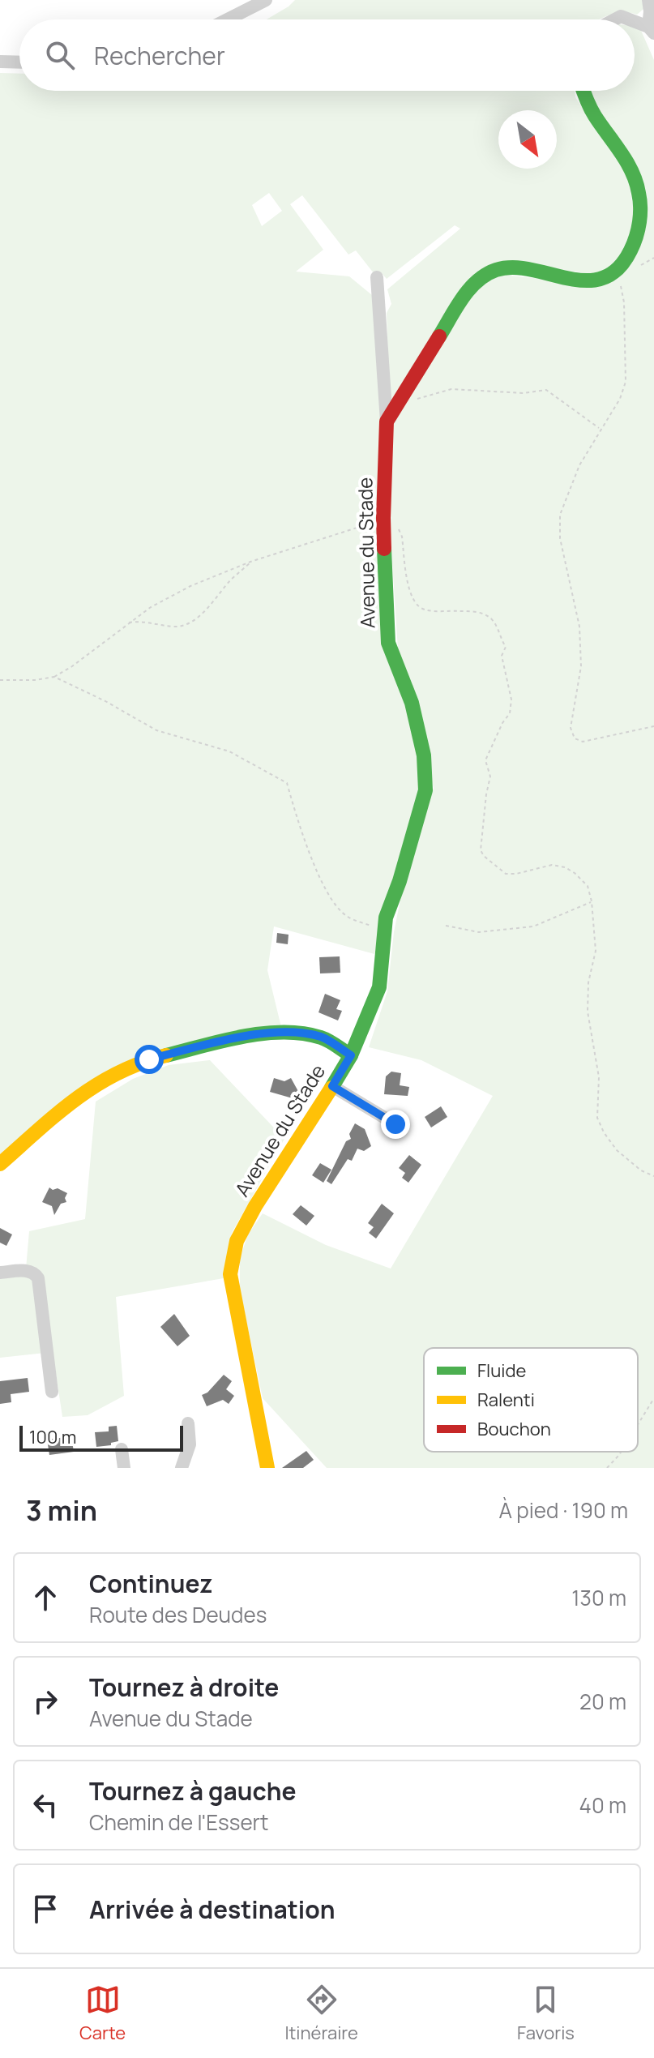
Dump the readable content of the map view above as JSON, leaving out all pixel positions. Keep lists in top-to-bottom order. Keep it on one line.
{"streets":{"street":["Avenue du Stade"]},"legend":["Fluide","Ralenti","Bouchon"],"scale_bar":"100 m","north":"bottom right","page":{"search":"Rechercher","scale":"100 m","heading":["3 min","À pied · 190 m"],"list":[["Continuez","Route des Deudes","130 m"],["Tournez à droite","Avenue du Stade","20 m"],["Tournez à gauche","Chemin de l'Essert","40 m"],"Arrivée à destination"],"nav":["Carte","Itinéraire","Favoris"]}}
